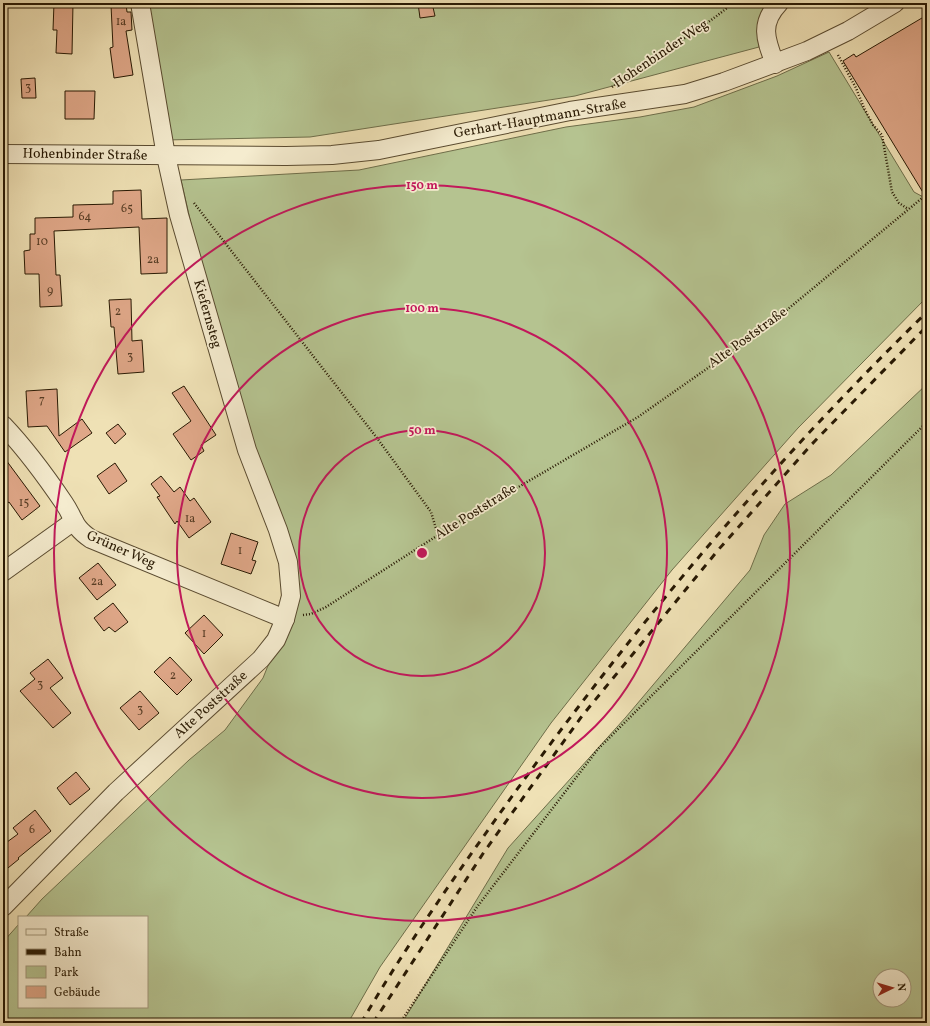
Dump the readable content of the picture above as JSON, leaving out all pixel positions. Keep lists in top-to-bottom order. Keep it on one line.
{"streets":{"street":["Gerhart-Hauptmann-Straße","Hohenbinder Straße","Kiefernsteg","Alte Poststraße","Grüner Weg"],"path":["Hohenbinder Weg"]},"crossings":[["Hohenbinder Weg","Gerhart-Hauptmann-Straße"],["Gerhart-Hauptmann-Straße","Hohenbinder Straße"],["Gerhart-Hauptmann-Straße","Kiefernsteg"],["Hohenbinder Straße","Kiefernsteg"],["Kiefernsteg","Alte Poststraße"],["Kiefernsteg","Grüner Weg"],["Alte Poststraße","Grüner Weg"]],"house_numbers":["1a","3","65","64","10","2a","9","2","3","7","15","1a","1","2a","1","2","3","3","6"],"legend":["Straße","Bahn","Park","Gebäude"],"north":"right","rings":["150 m","100 m","50 m"]}
